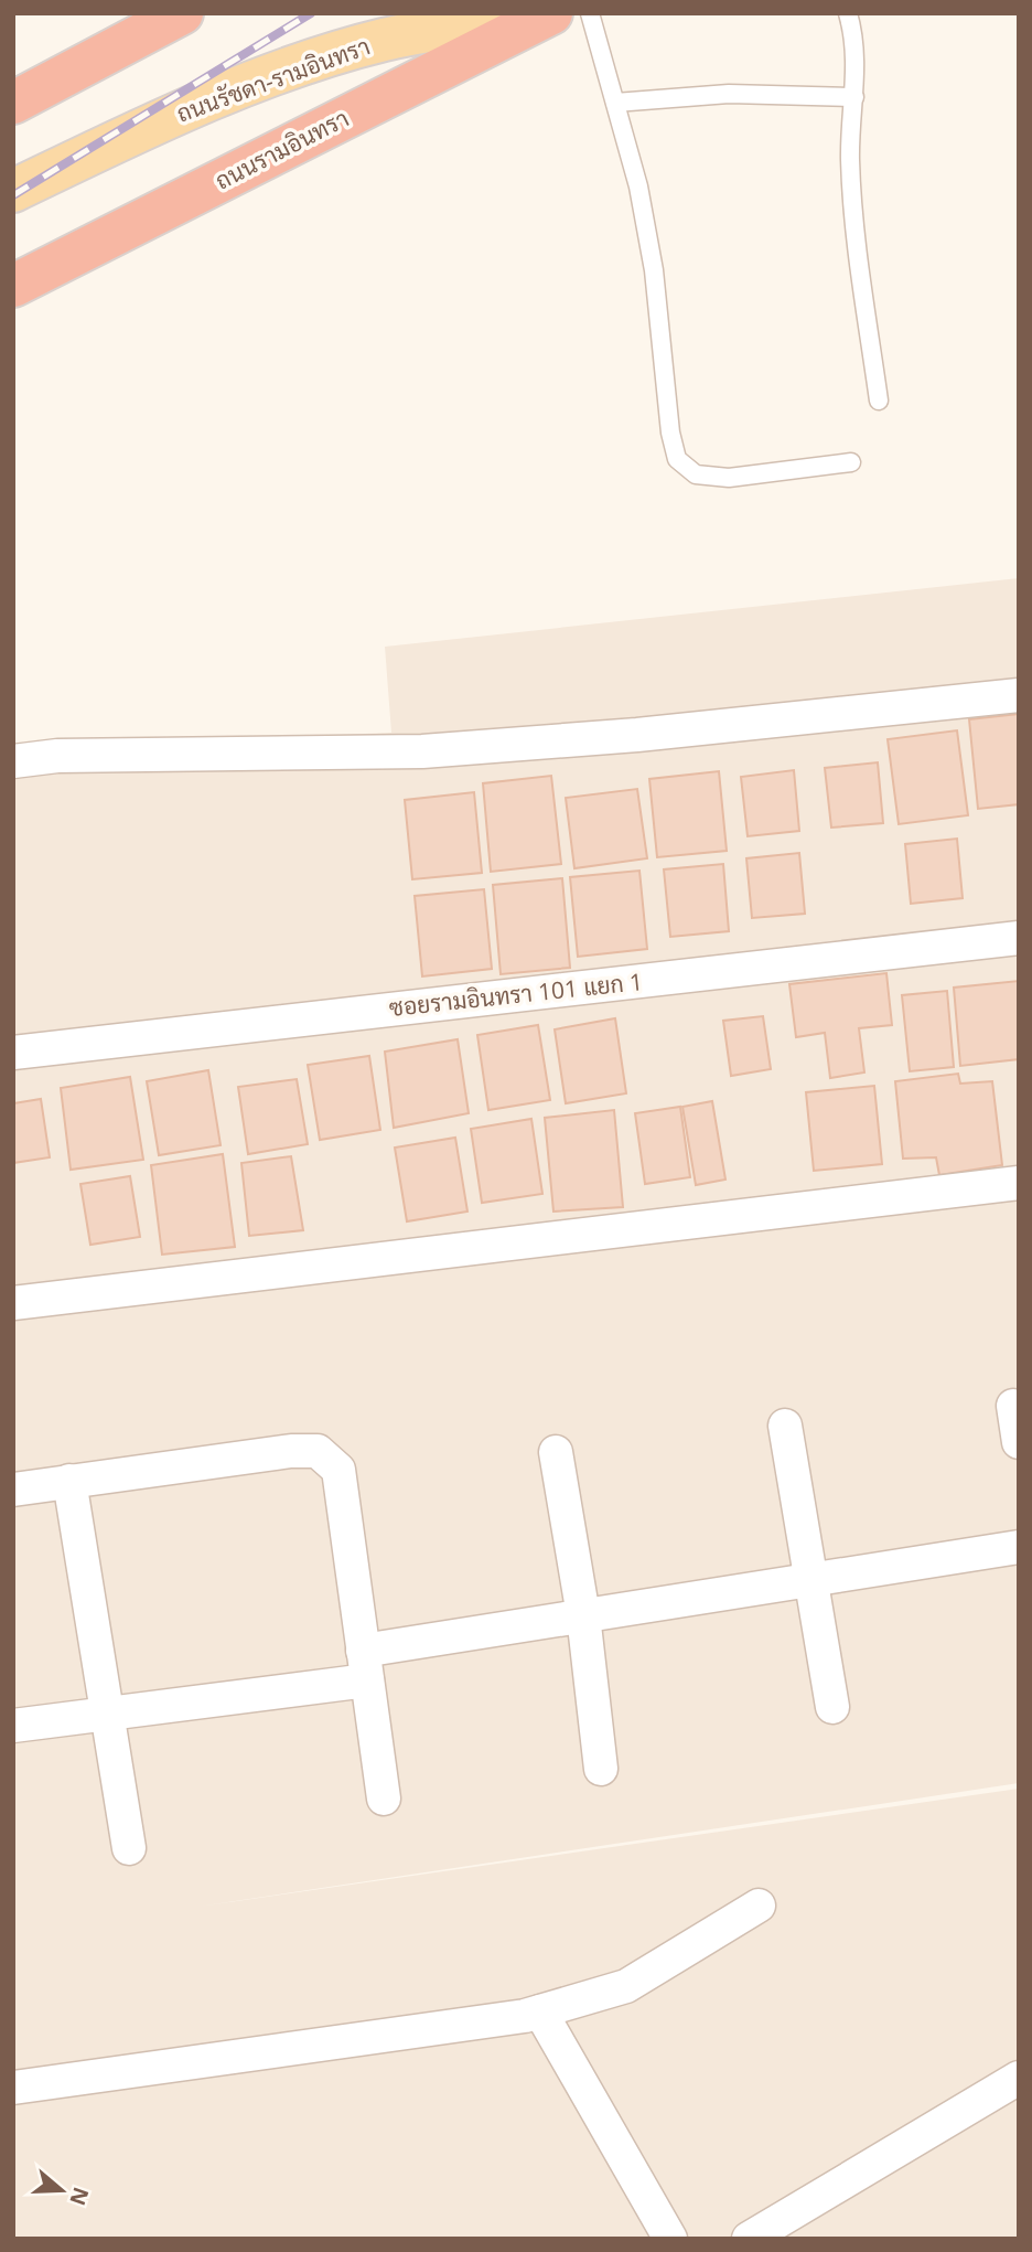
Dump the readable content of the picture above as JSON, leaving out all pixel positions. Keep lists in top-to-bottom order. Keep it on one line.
{"streets":{"highway":["ถนนรามอินทรา"],"main road":["ถนนรัชดา-รามอินทรา"],"street":["ซอยรามอินทรา 101 แยก 1"]},"crossings":[["ถนนรัชดา-รามอินทรา","ถนนรามอินทรา"]],"north":"right"}
